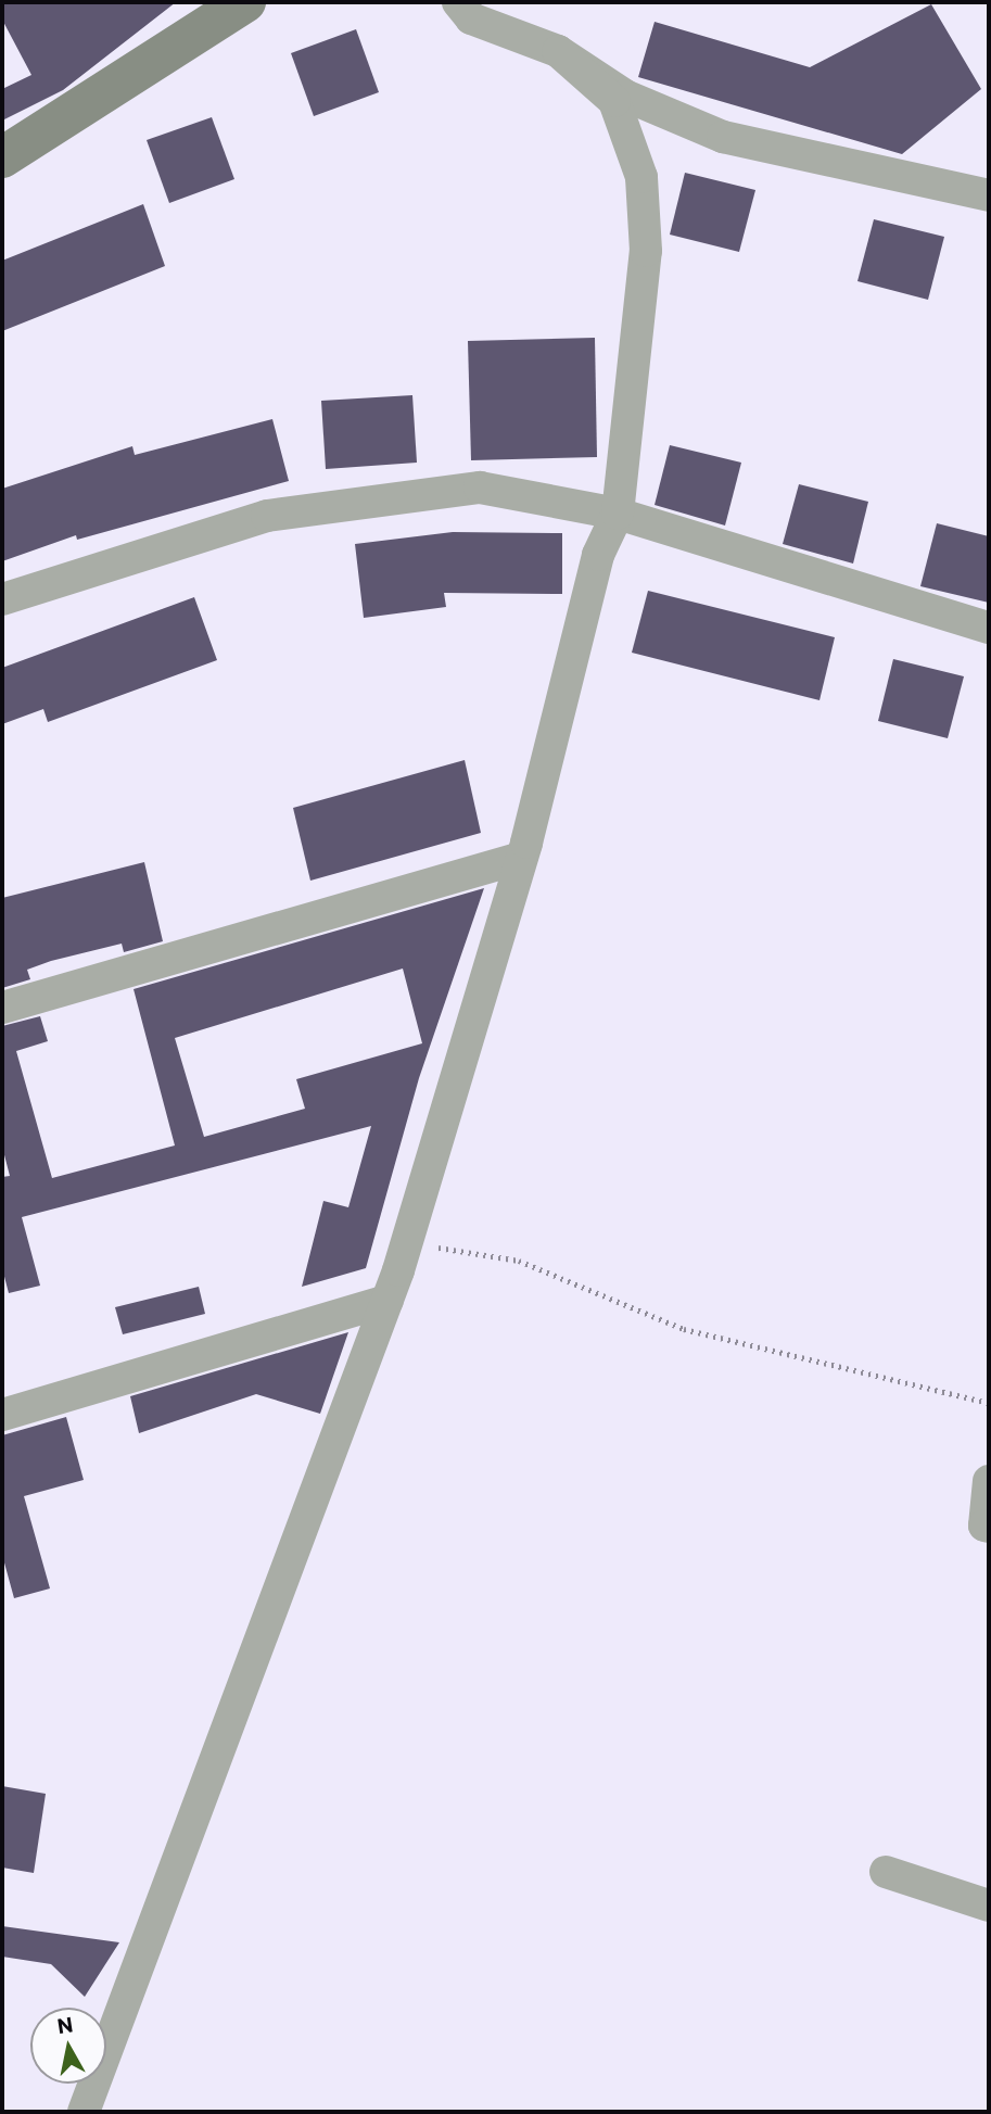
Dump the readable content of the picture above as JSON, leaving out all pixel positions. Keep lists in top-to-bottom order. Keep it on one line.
{"north":"top"}
